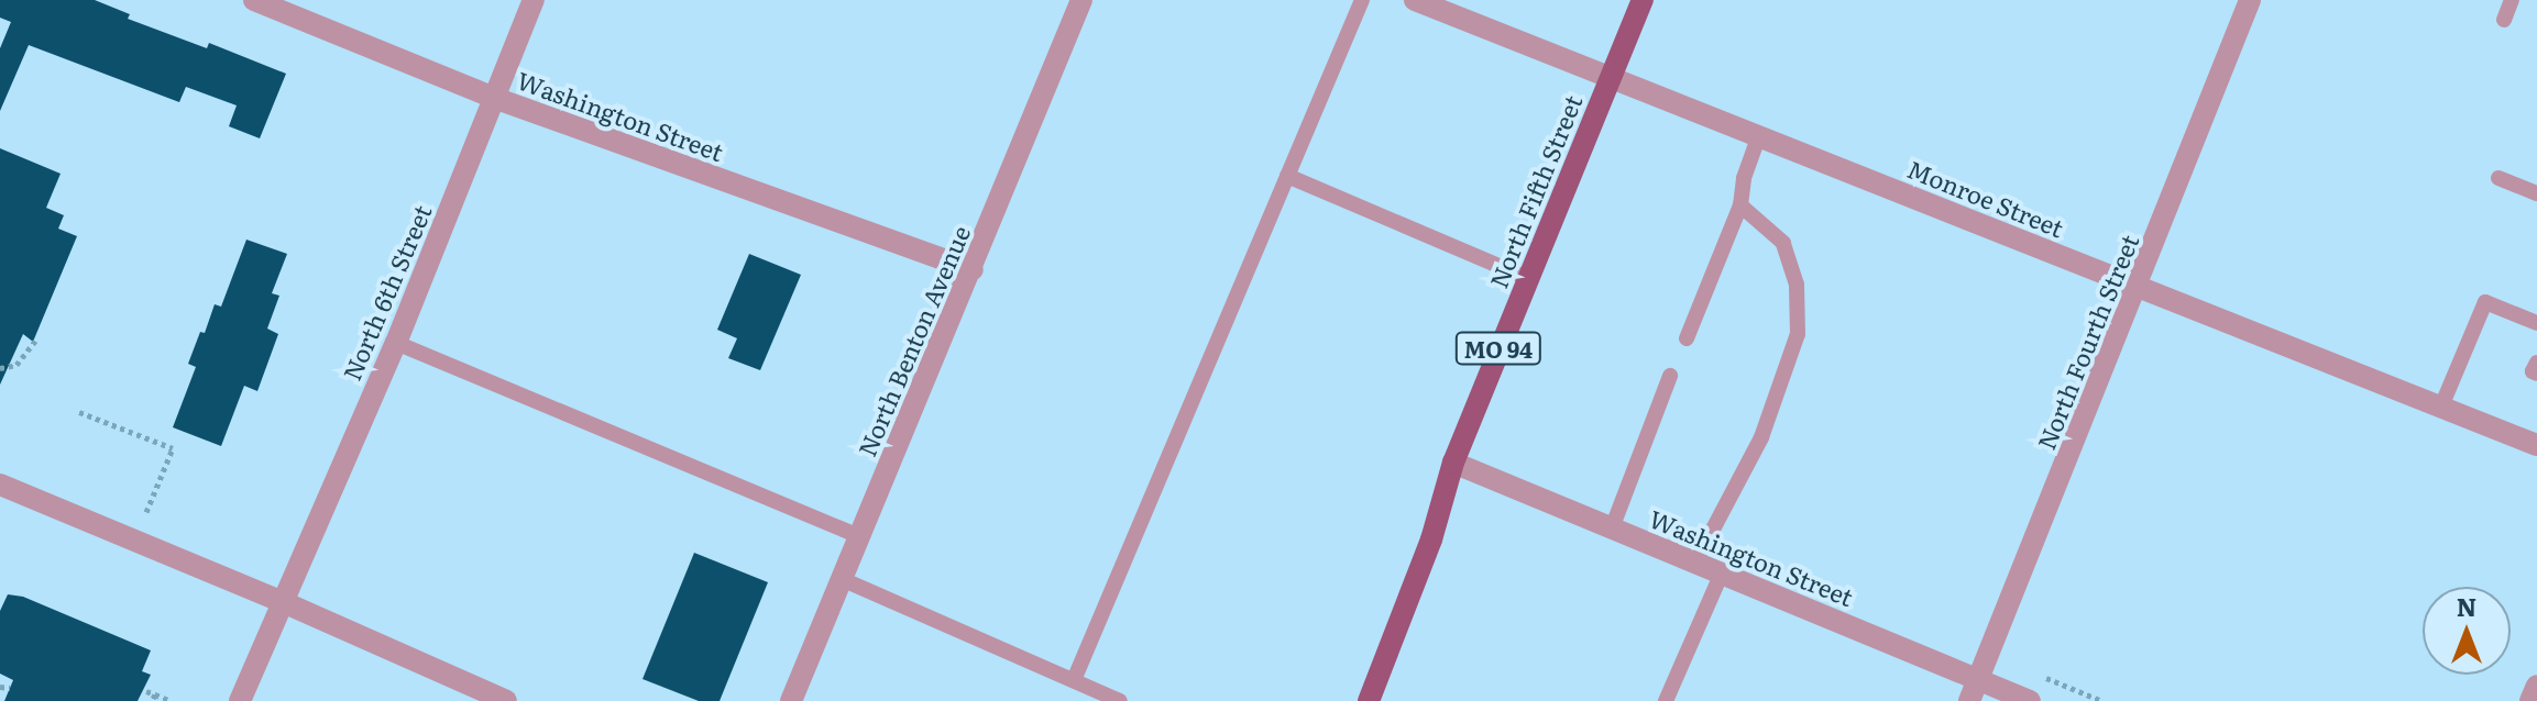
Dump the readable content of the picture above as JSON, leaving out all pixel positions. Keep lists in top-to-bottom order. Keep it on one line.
{"streets":{"main road":["North Fifth Street","MO 94"],"street":["Washington Street","Monroe Street","North 6th Street","North Benton Avenue","North Fourth Street"]},"crossings":[["Washington Street","North Fifth Street"],["Washington Street","North 6th Street"],["Washington Street","North Benton Avenue"],["Washington Street","North Fourth Street"],["North Fifth Street","Monroe Street"],["Monroe Street","North Fourth Street"]],"north":"top"}
